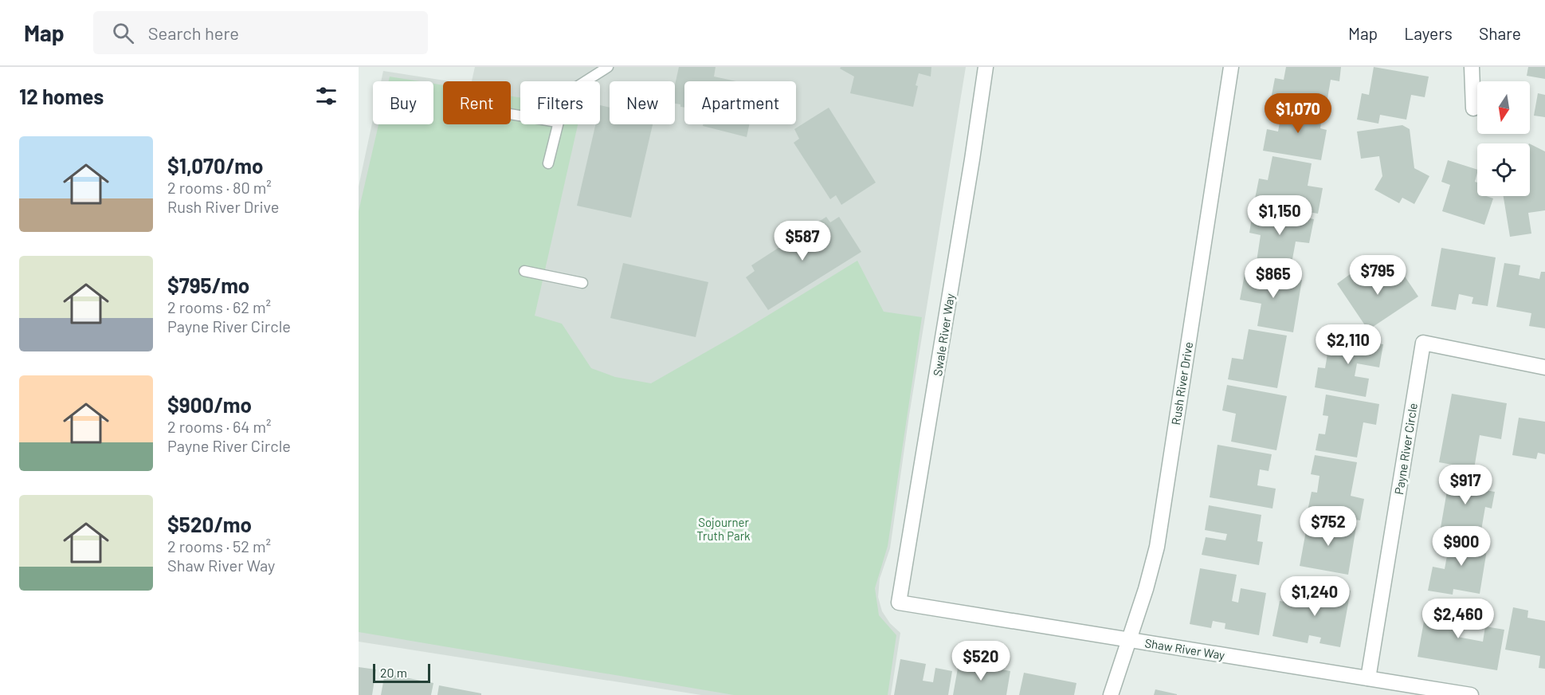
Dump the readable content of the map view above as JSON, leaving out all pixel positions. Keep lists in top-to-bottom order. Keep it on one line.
{"streets":{"street":["Swale River Way","Rush River Drive","Payne River Circle","Shaw River Way"]},"crossings":[["Swale River Way","Shaw River Way"],["Rush River Drive","Shaw River Way"],["Payne River Circle","Shaw River Way"]],"parks":["Sojourner Truth Park"],"scale_bar":"20 m","north":"bottom","page":{"header":"Map","search":"Search here","nav":["Map","Layers","Share"],"heading":"12 homes","chip":["Buy","Rent","Filters","New","Apartment"],"price":["$1,070","$1,150","$587","$795","$865","$2,110","$917","$752","$900","$1,240","$2,460","$520"],"list":[{"name":"$1,070/mo","note":"2 rooms · 80 m² · Rush River Drive"},{"name":"$795/mo","note":"2 rooms · 62 m² · Payne River Circle"},{"name":"$900/mo","note":"2 rooms · 64 m² · Payne River Circle"},{"name":"$520/mo","note":"2 rooms · 52 m² · Shaw River Way"}],"scale":"20 m"}}
